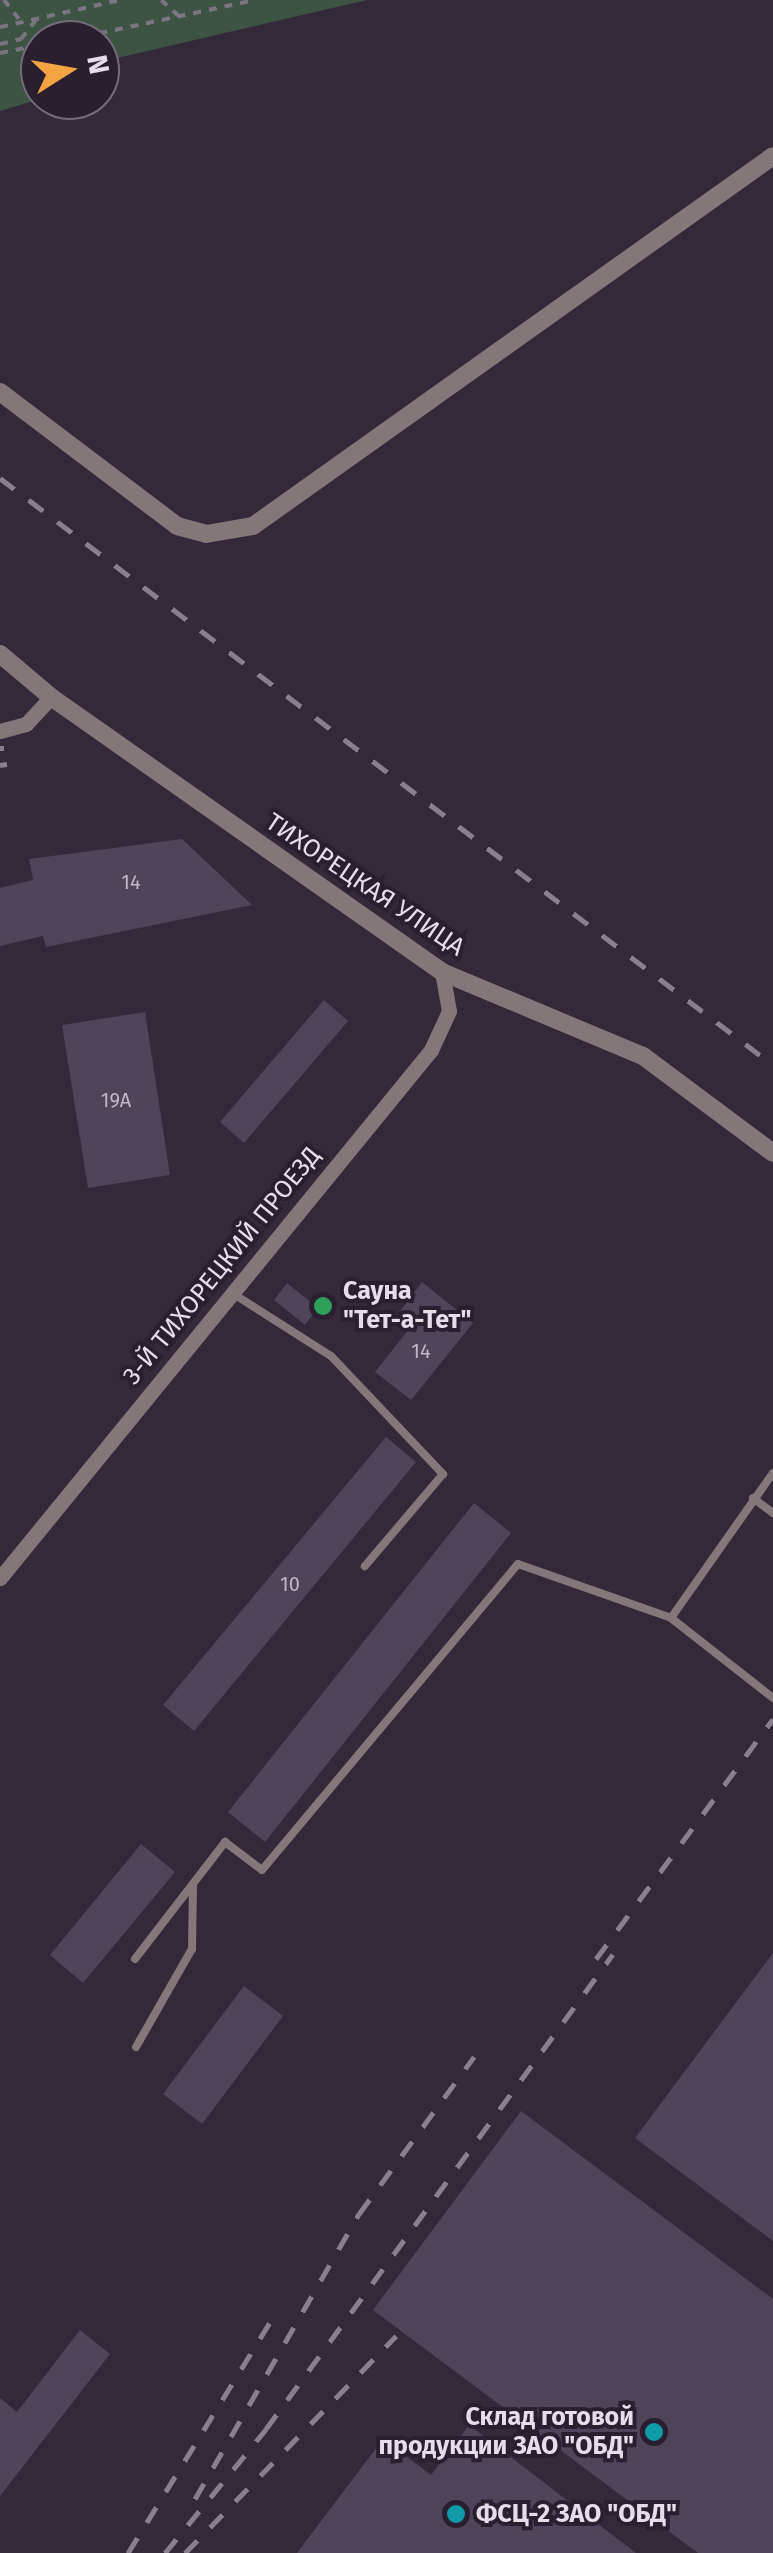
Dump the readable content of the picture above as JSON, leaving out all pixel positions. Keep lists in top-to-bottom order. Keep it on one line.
{"streets":{"street":["ТИХОРЕЦКАЯ УЛИЦА","3-Й ТИХОРЕЦКИЙ ПРОЕЗД"]},"crossings":[["ТИХОРЕЦКАЯ УЛИЦА","3-Й ТИХОРЕЦКИЙ ПРОЕЗД"]],"places":["Сауна \"Тет-а-Тет\"","Склад готовой продукции ЗАО \"ОБД\"","ФСЦ-2 ЗАО \"ОБД\""],"house_numbers":["14","19А","14","10"],"north":"right"}
